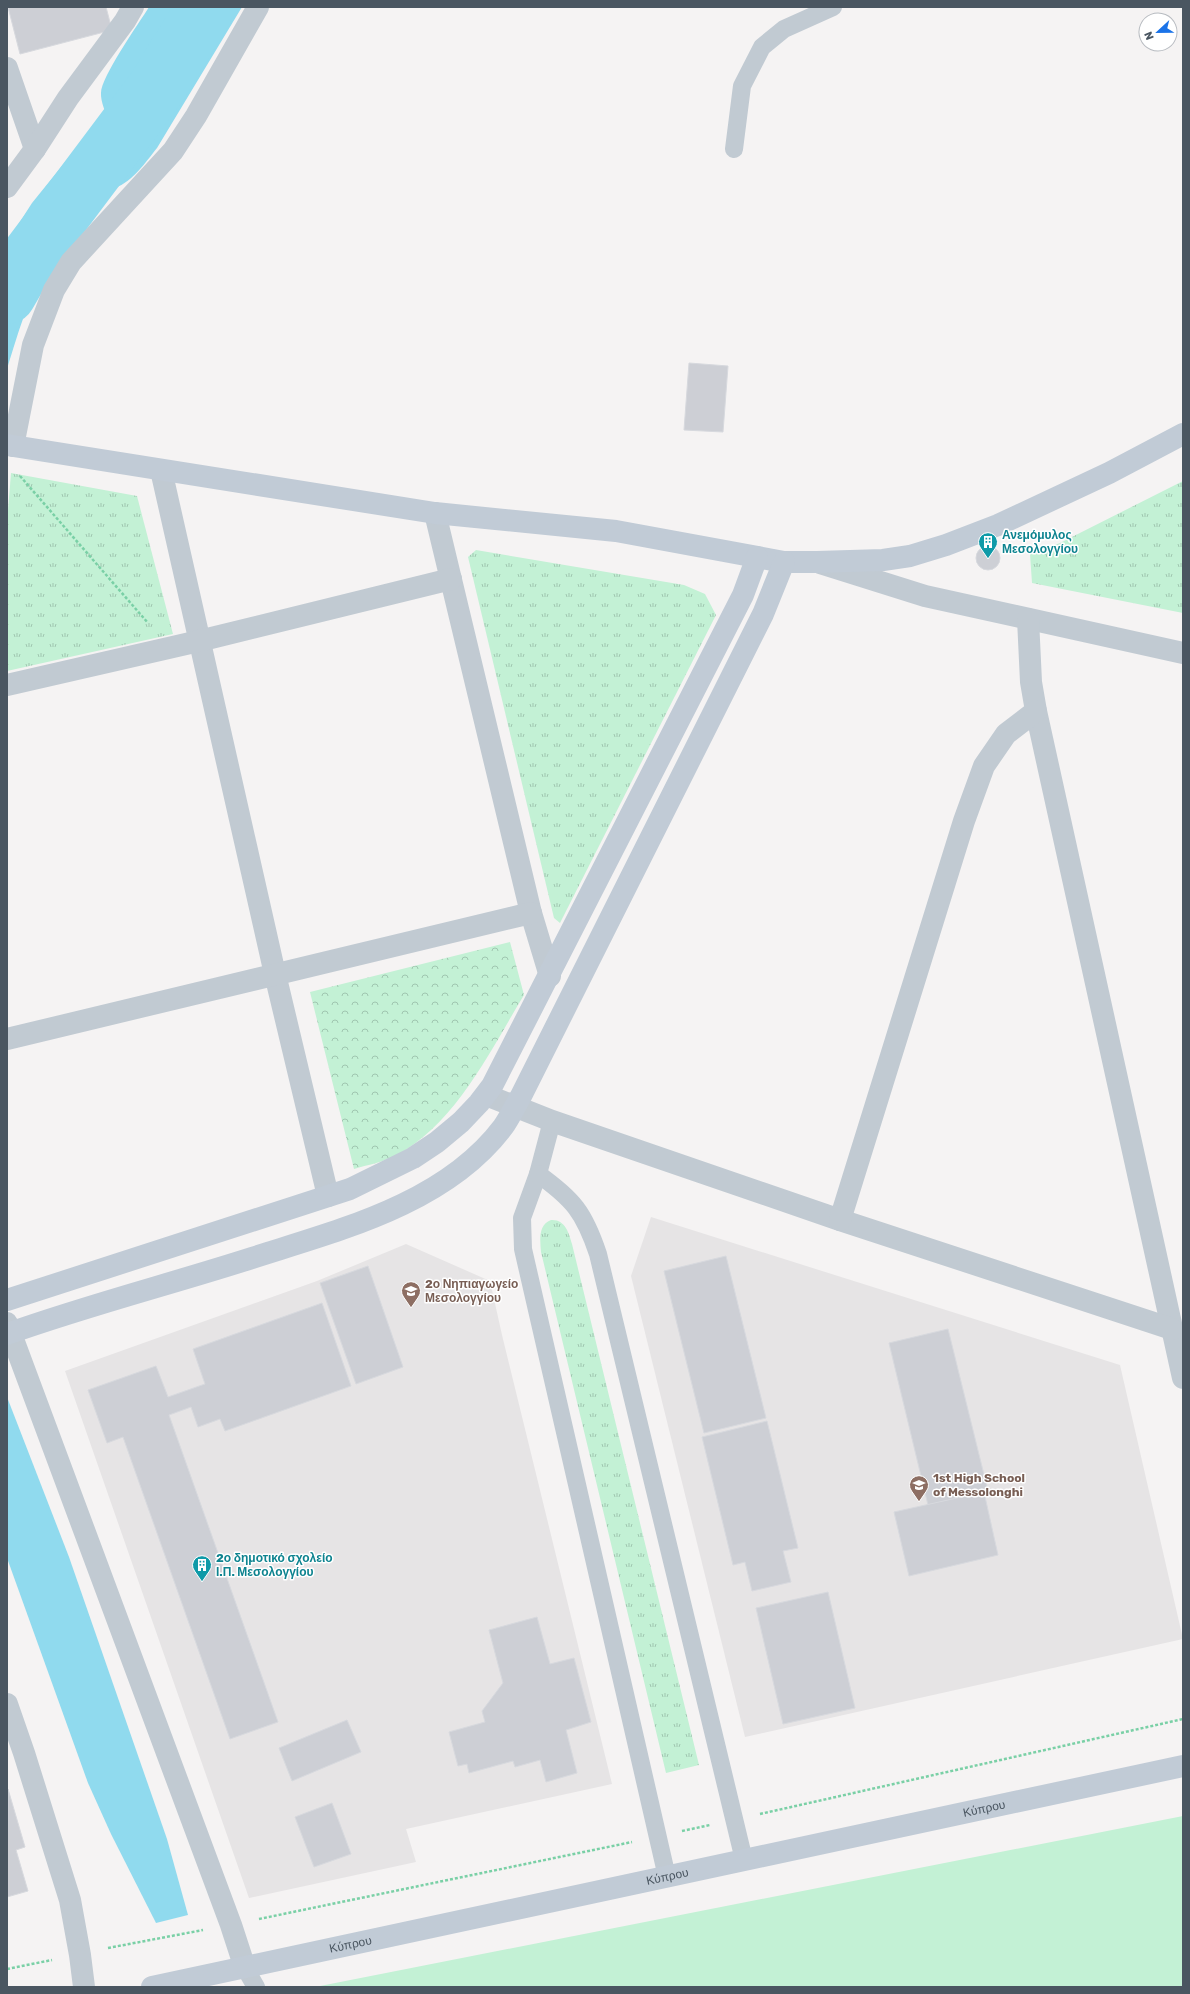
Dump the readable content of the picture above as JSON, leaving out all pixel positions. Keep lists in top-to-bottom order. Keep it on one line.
{"streets":{"street":["Κύπρου"]},"places":{"building":["Ανεμόμυλος Μεσολογγίου","2ο δημοτικό σχολείο Ι.Π. Μεσολογγίου"],"school or university":["2ο Νηπιαγωγείο Μεσολογγίου","1st High School of Messolonghi"]},"north":"left"}
